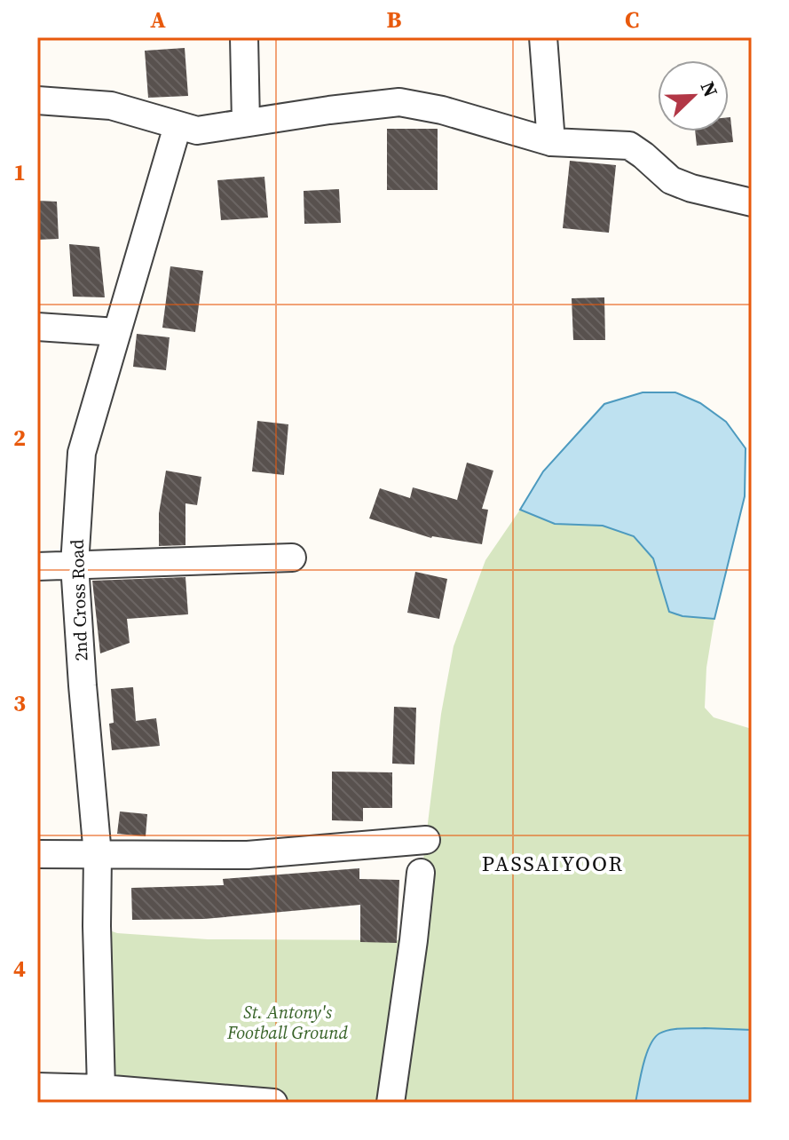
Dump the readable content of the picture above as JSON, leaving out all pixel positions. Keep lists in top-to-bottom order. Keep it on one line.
{"streets":{"street":["2nd Cross Road"]},"districts":["PASSAIYOOR"],"parks":["St. Antony's Football Ground"],"north":"top right","grid":{"columns":["A","B","C"],"rows":["1","2","3","4"]}}
